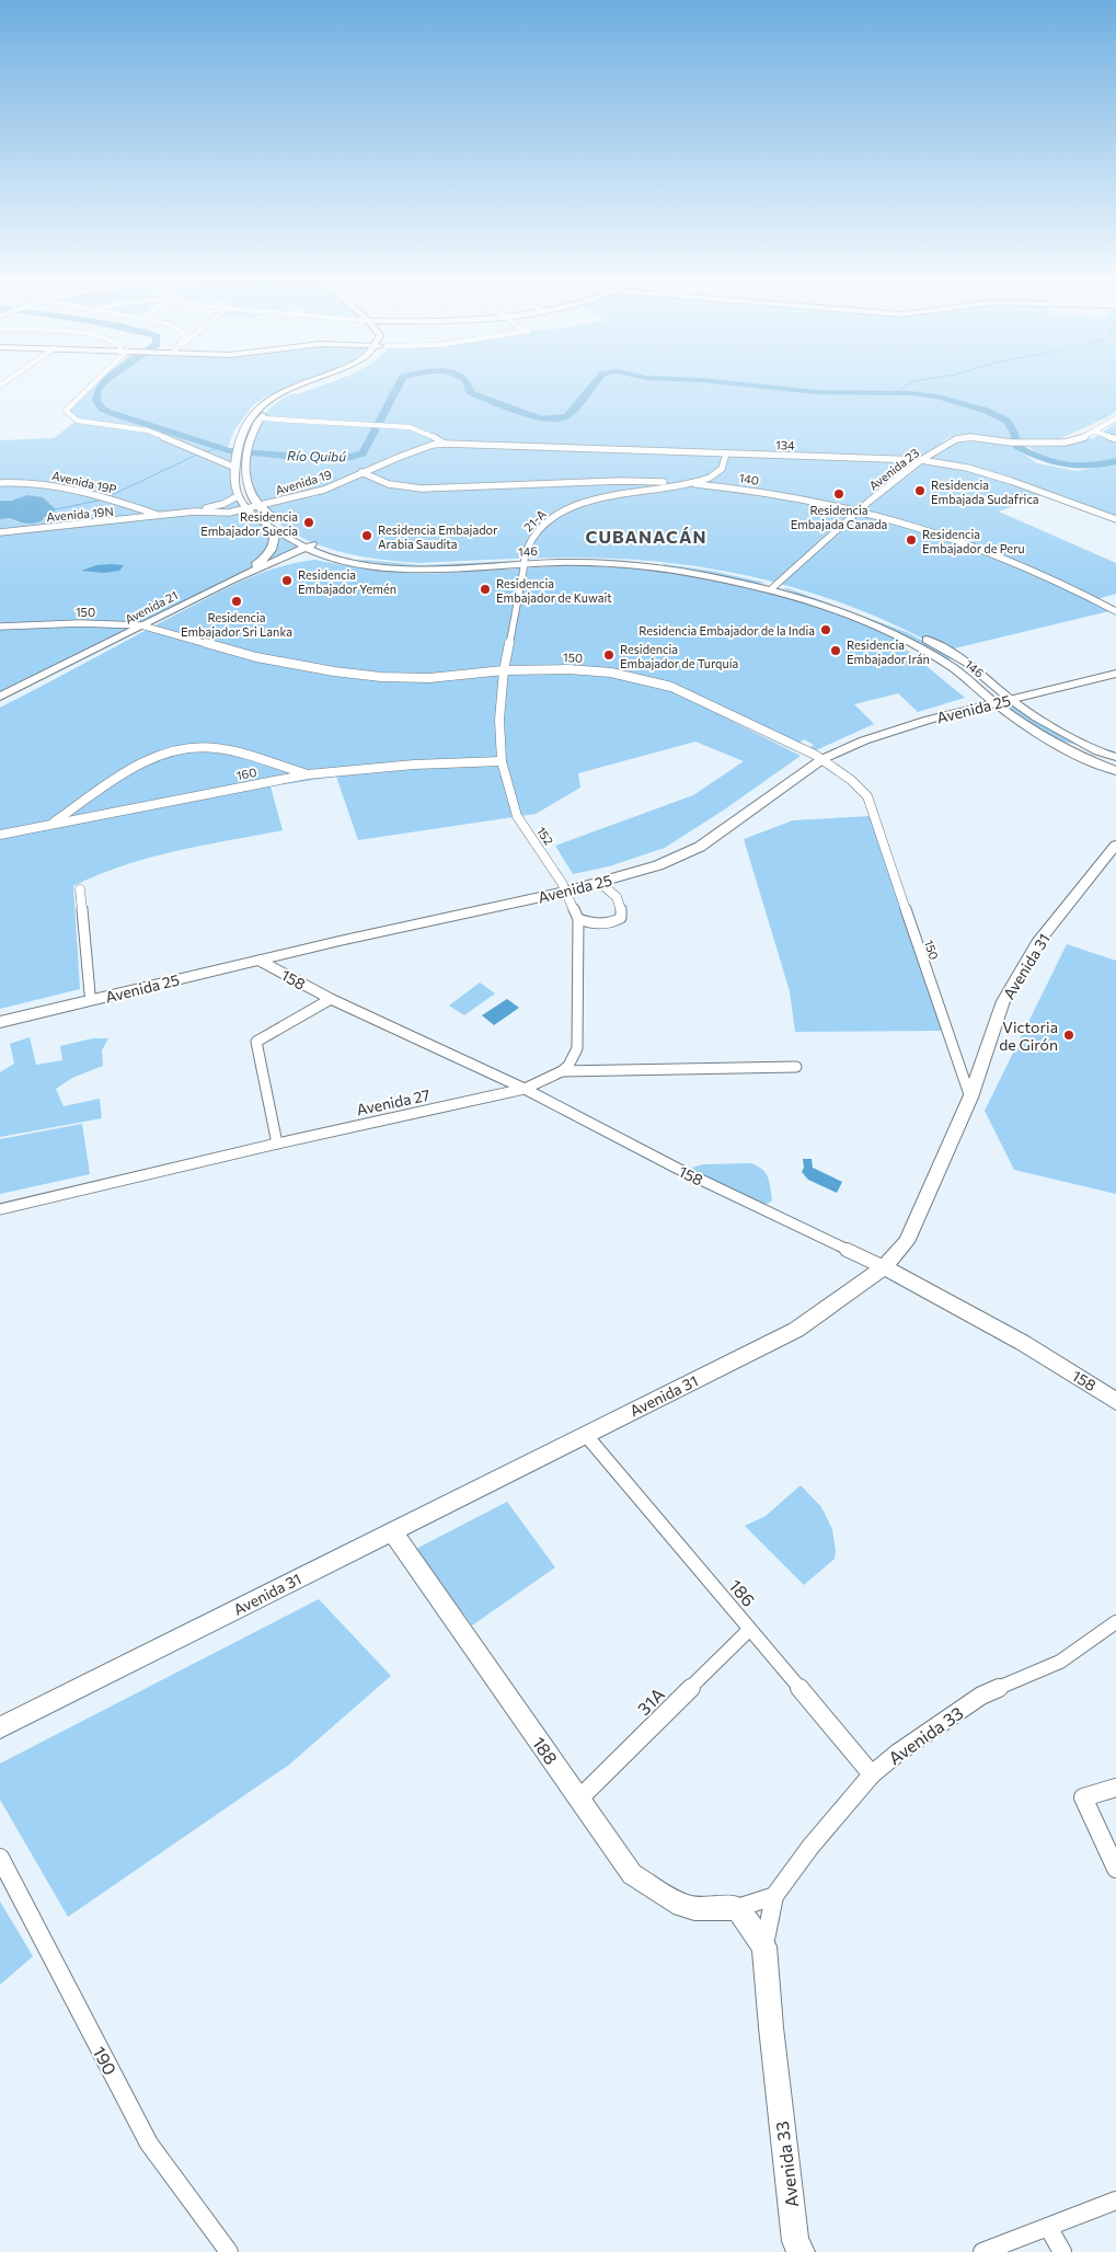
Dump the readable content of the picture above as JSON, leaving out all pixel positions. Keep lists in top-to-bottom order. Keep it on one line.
{"streets":{"main road":["146","Avenida 21","Avenida 25","Avenida 31","158","Avenida 33","188"],"street":["134","Avenida 23","140","Avenida 19P","Avenida 19","Avenida 19N","21-A","150","160","152","Avenida 27","186","31A","190"]},"crossings":[["134","Avenida 23"],["134","Avenida 19"],["134","21-A"],["Avenida 23","140"],["Avenida 23","146"],["140","Avenida 19"],["140","21-A"],["Avenida 19P","Avenida 19N"],["Avenida 19","146"],["21-A","146"],["21-A","150"],["21-A","160"],["21-A","152"],["146","Avenida 21"],["146","Avenida 25"],["Avenida 21","150"],["150","Avenida 25"],["150","Avenida 31"],["Avenida 25","152"],["Avenida 25","158"],["160","152"],["152","Avenida 27"],["Avenida 31","158"],["Avenida 31","186"],["Avenida 31","188"],["158","Avenida 27"],["186","31A"],["186","Avenida 33"],["31A","188"]],"districts":["CUBANACÁN"],"water":["Río Quibú"],"places":["Residencia Embajada Sudafrica","Residencia Embajada Canada","Residencia Embajador Suecia","Residencia Embajador Arabia Saudita","Residencia Embajador de Peru","Residencia Embajador Yemén","Residencia Embajador de Kuwait","Residencia Embajador Sri Lanka","Residencia Embajador de la India","Residencia Embajador Irán","Residencia Embajador de Turquía","Victoria de Girón"]}
